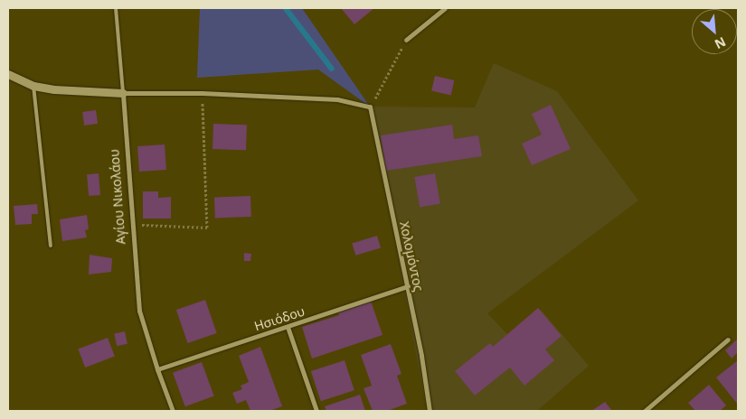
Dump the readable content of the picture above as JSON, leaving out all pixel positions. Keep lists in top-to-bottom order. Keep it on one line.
{"streets":{"street":["Αγίου Νικολάου","Χολομόντος","Ησιόδου"]},"crossings":[["Αγίου Νικολάου","Ησιόδου"],["Χολομόντος","Ησιόδου"]],"north":"bottom right"}
